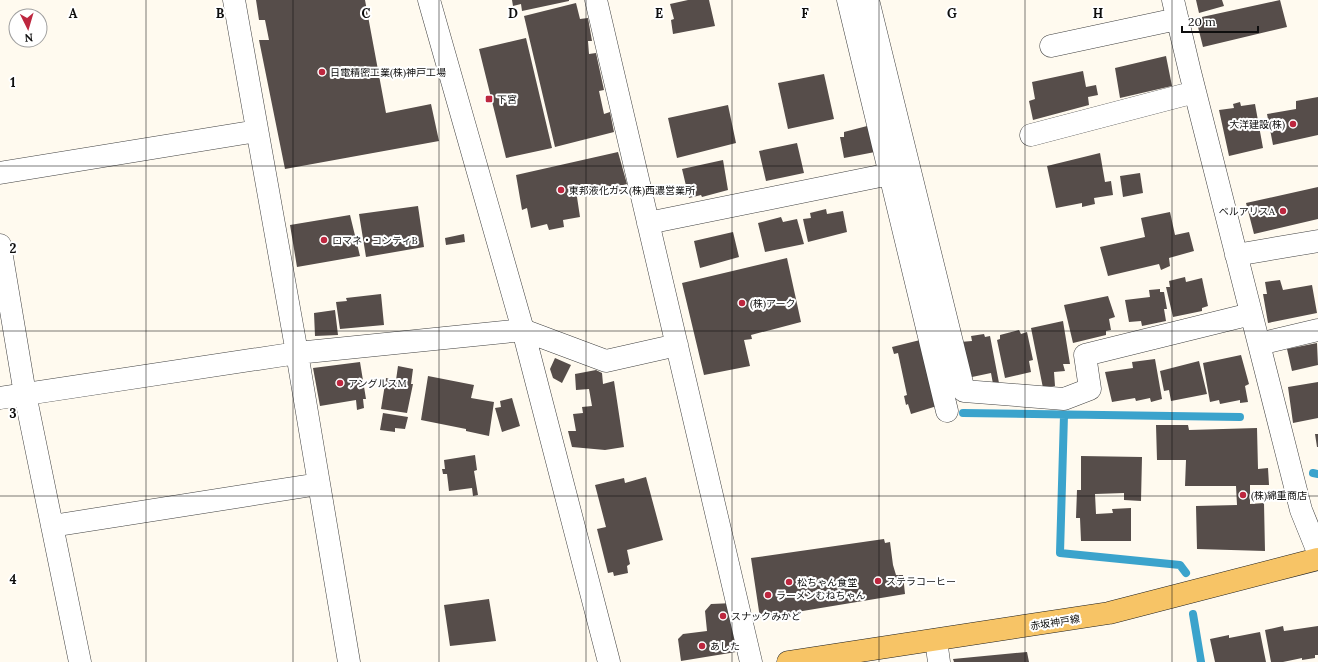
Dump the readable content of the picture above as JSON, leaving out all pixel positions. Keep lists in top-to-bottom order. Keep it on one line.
{"streets":{"main road":["赤坂神戸線"]},"places":{"other":["日電精密工業(株)神戸工場","大洋建設(株)","東邦液化ガス(株)西濃営業所","ベルアリスA","ロマネ・コンティB","(株)アーク","アングルスM","(株)綿重商店","ステラコーヒー","松ちゃん食堂","ラーメンむねちゃん","スナックみかど","あした"],"transit":["下宮"]},"scale_bar":"20 m","north":"bottom","grid":{"columns":["A","B","C","D","E","F","G","H"],"rows":["1","2","3","4"]}}
